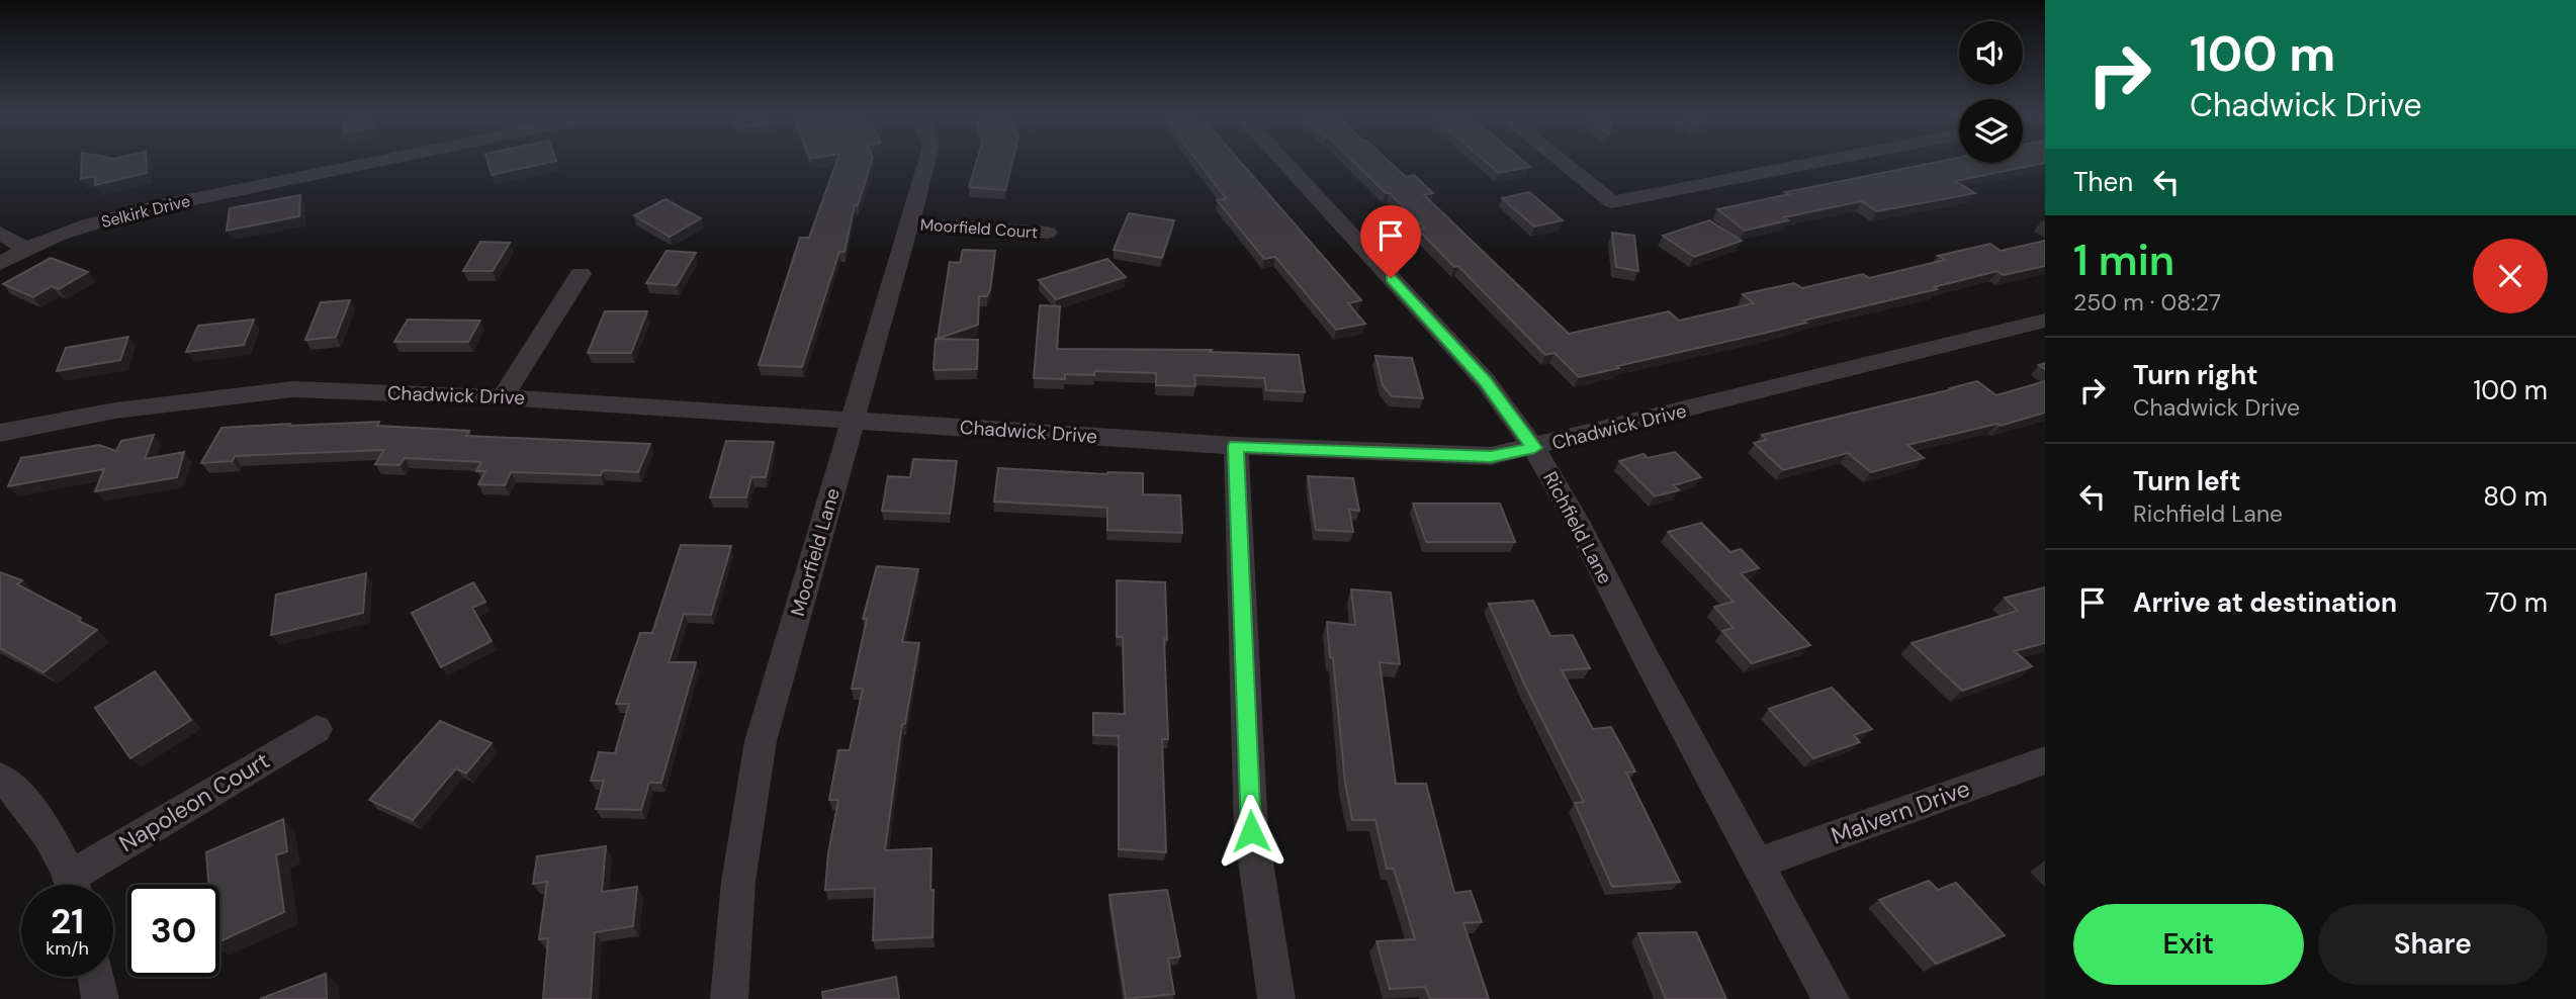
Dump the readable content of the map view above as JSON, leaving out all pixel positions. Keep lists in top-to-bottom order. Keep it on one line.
{"streets":{"street":["Selkirk Drive","Moorfield Court","Chadwick Drive","Richfield Lane","Moorfield Lane","Napoleon Court","Malvern Drive"]},"crossings":[["Moorfield Court","Moorfield Lane"],["Chadwick Drive","Richfield Lane"],["Chadwick Drive","Moorfield Lane"],["Richfield Lane","Malvern Drive"]],"page":{"turn":["100 m","Chadwick Drive"],"then":"Then","heading":["1 min","250 m · 08:27"],"list":[{"name":"Turn right","note":"Chadwick Drive","value":"100 m"},{"name":"Turn left","note":"Richfield Lane","value":"80 m"},{"name":"Arrive at destination","value":"70 m"}],"speed":"21 km/h","limit":"30","buttons":["Exit","Share"]}}
